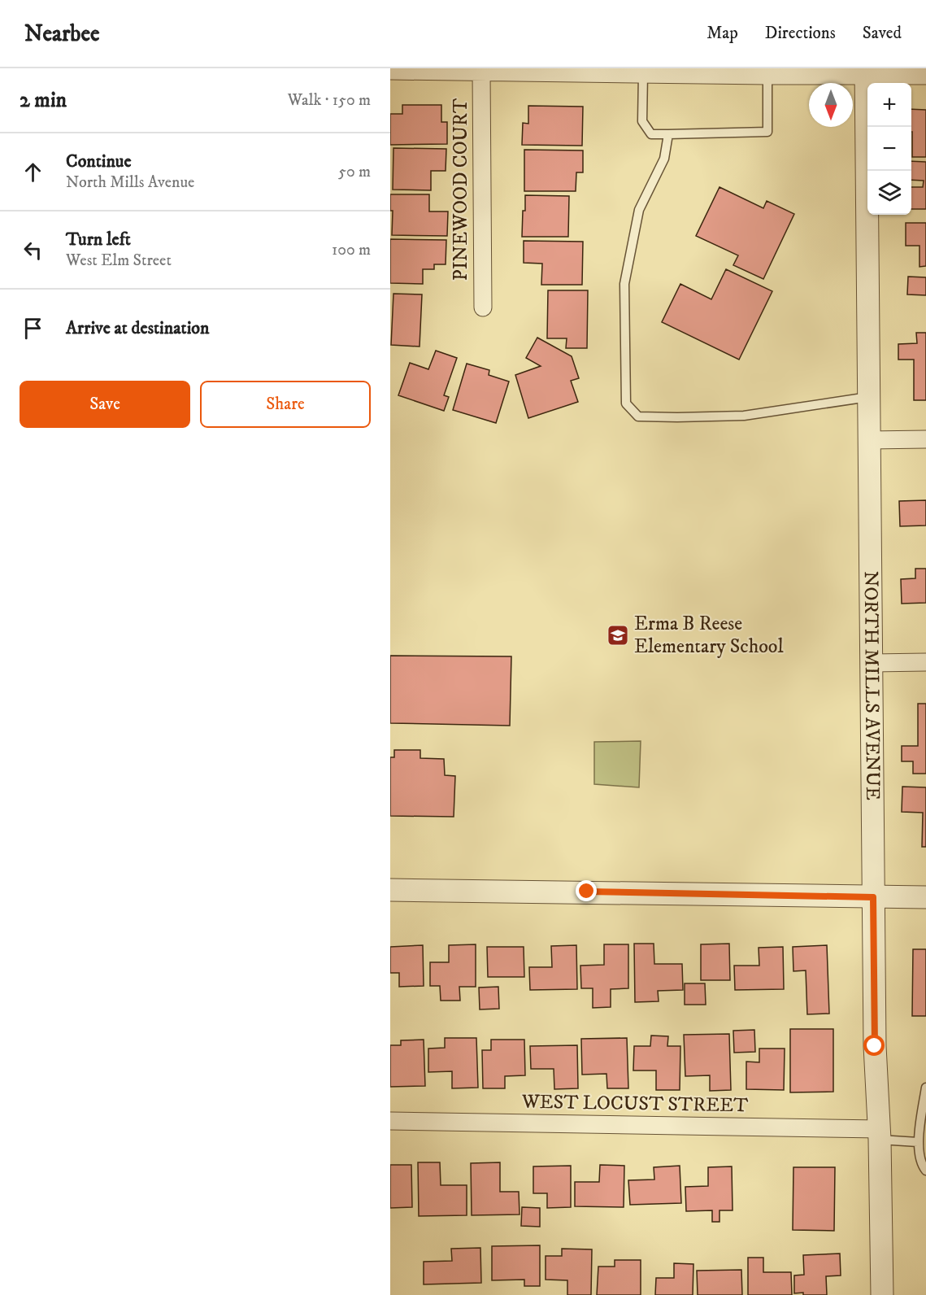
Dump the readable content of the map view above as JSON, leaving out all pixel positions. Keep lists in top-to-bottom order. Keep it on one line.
{"streets":{"street":["PINEWOOD COURT","NORTH MILLS AVENUE","WEST LOCUST STREET"]},"crossings":[["NORTH MILLS AVENUE","WEST LOCUST STREET"]],"places":{"school or university":["Erma B Reese Elementary School"]},"north":"bottom","page":{"header":"Nearbee","nav":["Map","Directions","Saved"],"heading":["2 min","Walk · 150 m"],"map_buttons":["+","−"],"list":[["Continue","North Mills Avenue","50 m"],["Turn left","West Elm Street","100 m"],"Arrive at destination"],"buttons":["Save","Share"]}}
